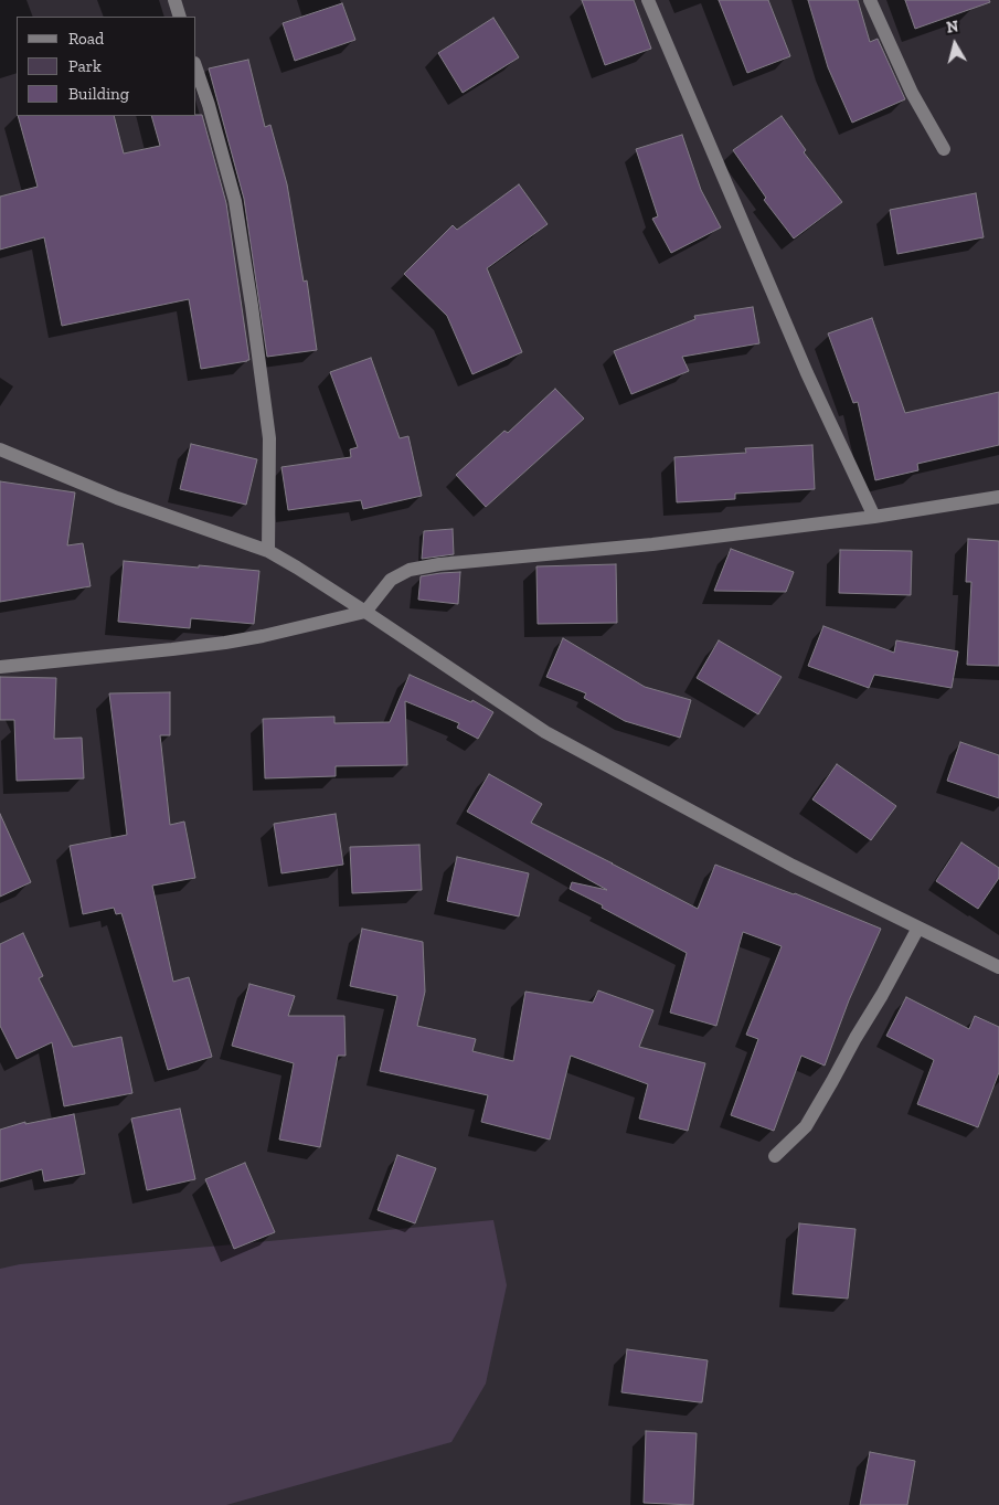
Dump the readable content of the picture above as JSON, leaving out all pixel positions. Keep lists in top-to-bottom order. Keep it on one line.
{"legend":["Road","Park","Building"],"north":"top"}
